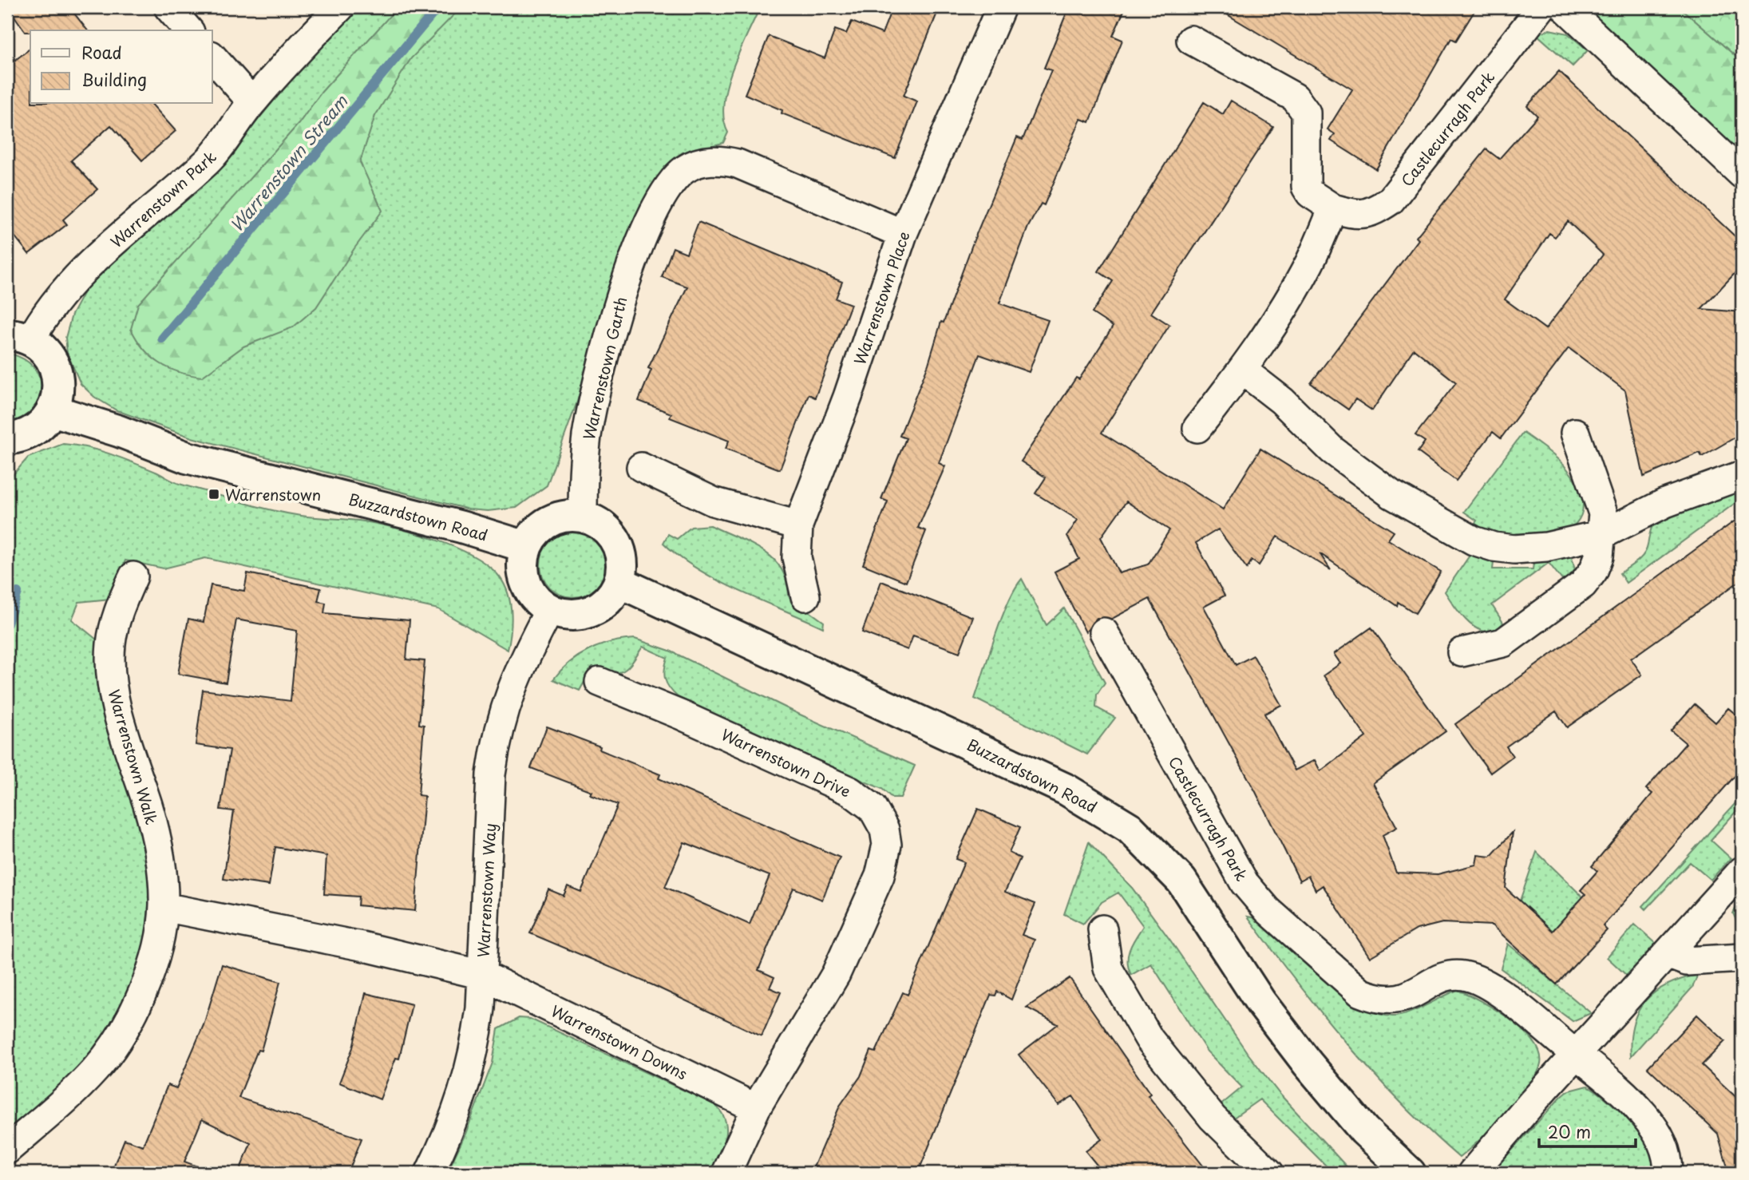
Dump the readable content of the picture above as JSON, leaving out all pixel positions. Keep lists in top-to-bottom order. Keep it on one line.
{"streets":{"street":["Castlecurragh Park","Warrenstown Park","Warrenstown Place","Warrenstown Garth","Buzzardstown Road","Warrenstown Walk","Warrenstown Drive","Warrenstown Way","Warrenstown Downs"]},"crossings":[["Warrenstown Place","Warrenstown Garth"],["Warrenstown Garth","Buzzardstown Road"],["Warrenstown Garth","Warrenstown Way"],["Buzzardstown Road","Warrenstown Way"],["Warrenstown Drive","Warrenstown Downs"],["Warrenstown Way","Warrenstown Downs"]],"water":["Warrenstown Stream"],"places":{"transit":["Warrenstown"]},"legend":["Road","Building"],"scale_bar":"20 m"}
